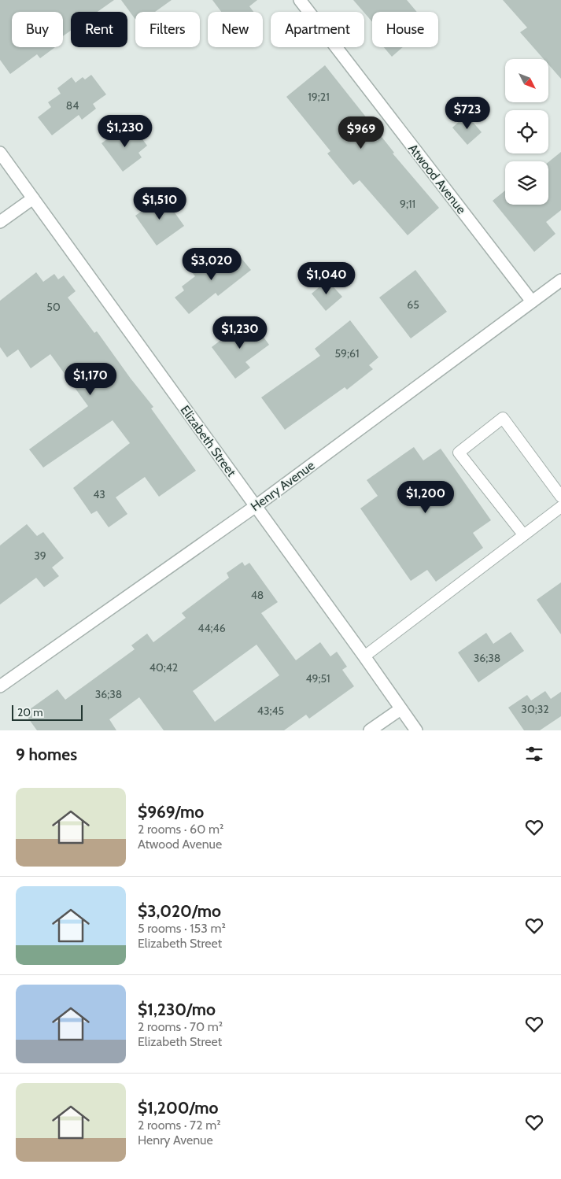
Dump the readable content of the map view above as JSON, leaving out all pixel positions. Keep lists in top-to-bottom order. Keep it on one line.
{"streets":{"street":["Atwood Avenue","Elizabeth Street","Henry Avenue"]},"crossings":[["Atwood Avenue","Henry Avenue"],["Elizabeth Street","Henry Avenue"]],"house_numbers":["19;21","84","9;11","65","50","59;61","43","39","48","44;46","36;38","40;42","49;51","36;38","30;32","43;45"],"scale_bar":"20 m","north":"bottom right","page":{"chip":["Buy","Rent","Filters","New","Apartment","House"],"price":["$723","$1,230","$969","$1,510","$3,020","$1,040","$1,230","$1,170","$1,200"],"scale":"20 m","heading":"9 homes","list":[{"name":"$969/mo","note":"2 rooms · 60 m² · Atwood Avenue"},{"name":"$3,020/mo","note":"5 rooms · 153 m² · Elizabeth Street"},{"name":"$1,230/mo","note":"2 rooms · 70 m² · Elizabeth Street"},{"name":"$1,200/mo","note":"2 rooms · 72 m² · Henry Avenue"}]}}
